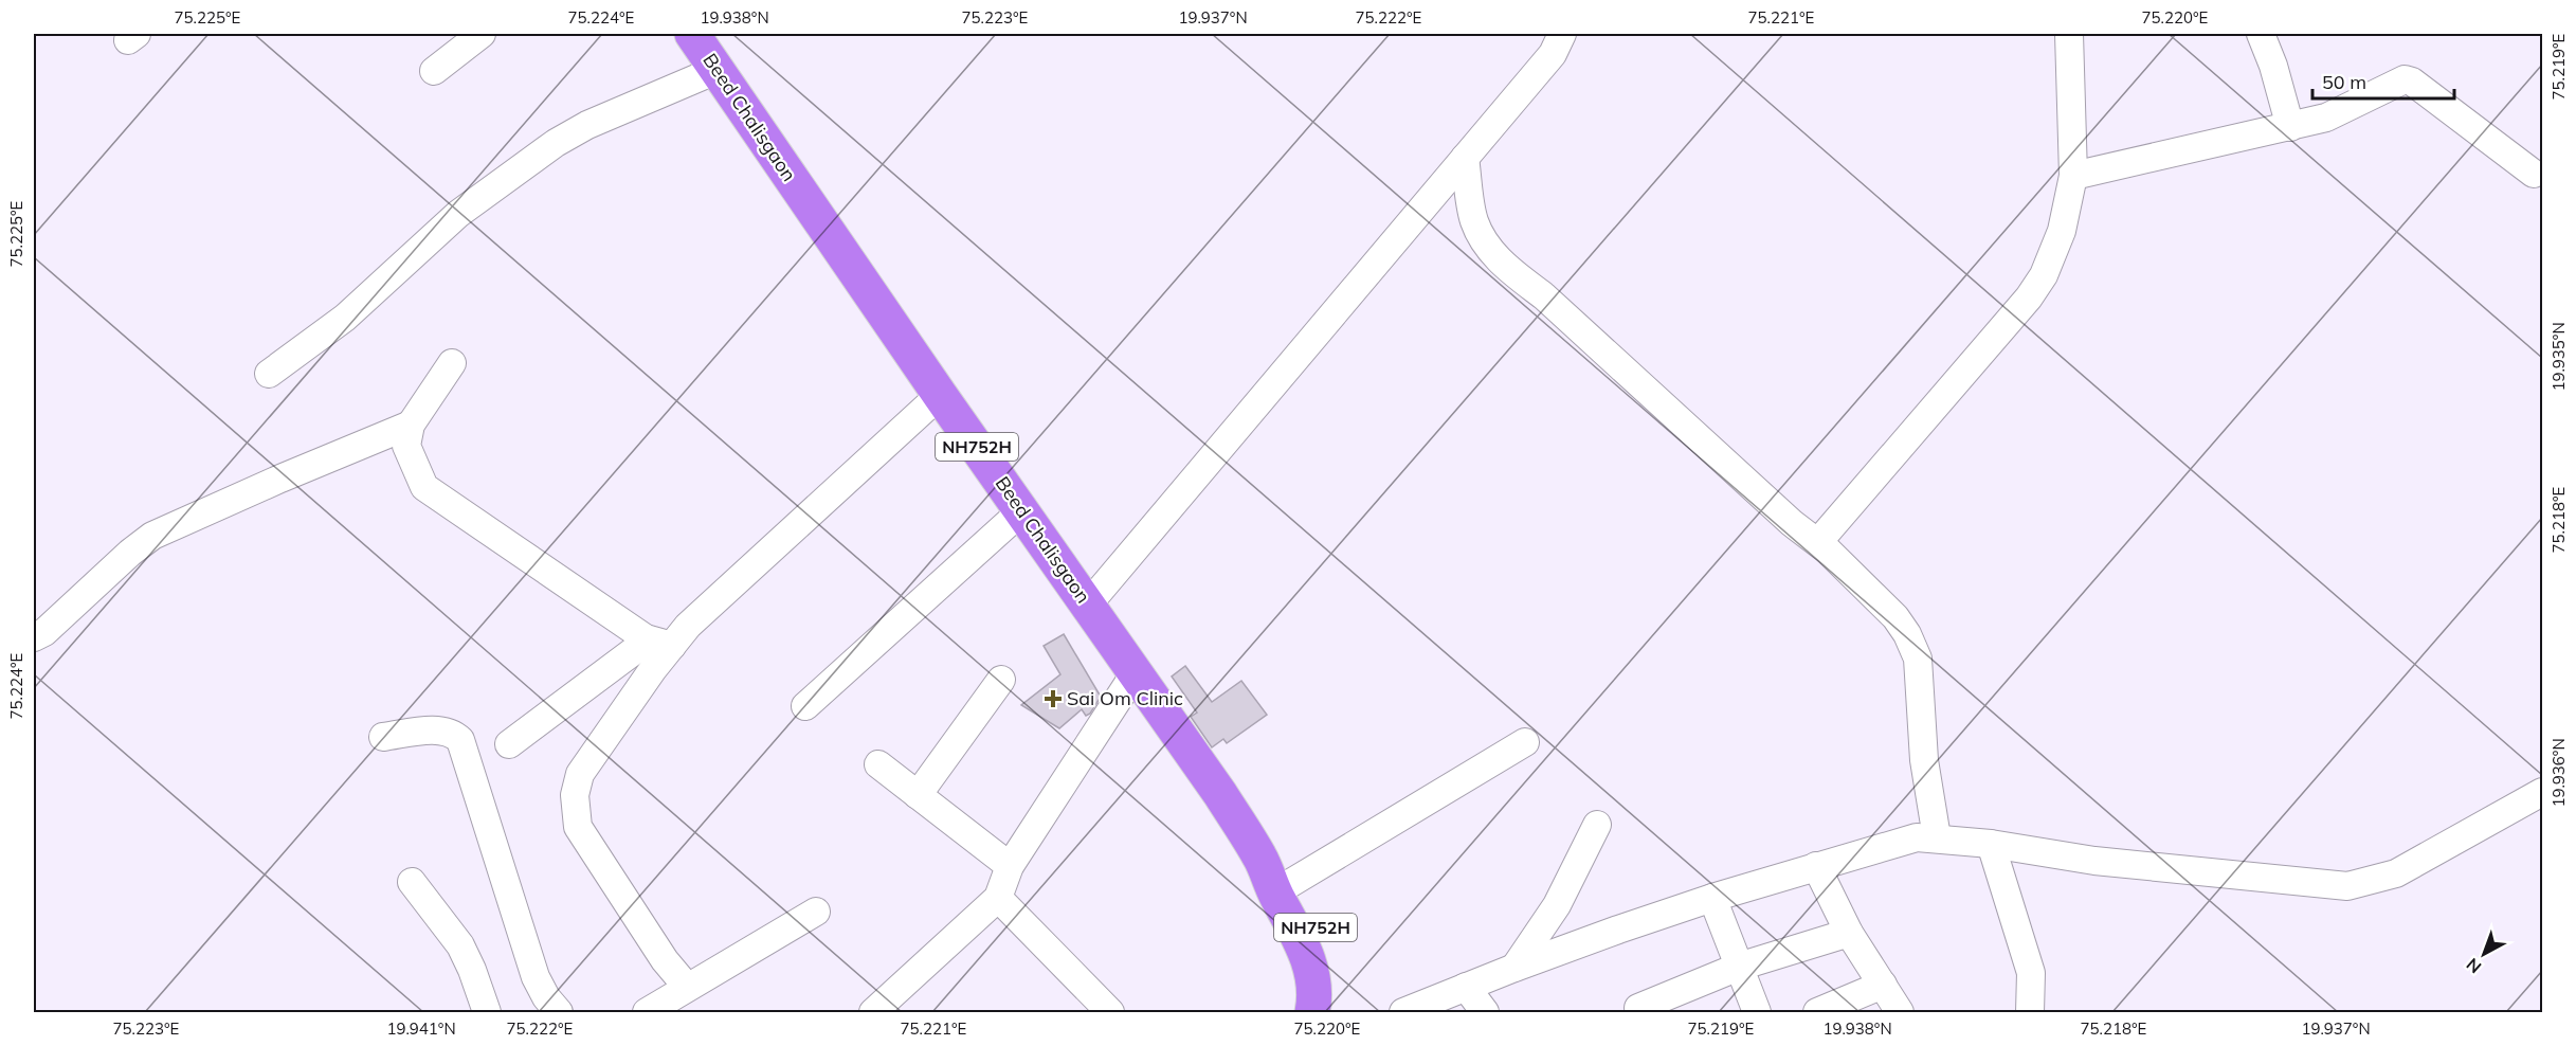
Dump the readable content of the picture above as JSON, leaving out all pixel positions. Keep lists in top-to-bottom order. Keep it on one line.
{"streets":{"highway":["Beed Chalisgaon","NH752H"]},"places":{"health":["Sai Om Clinic"]},"scale_bar":"50 m","north":"bottom left","coordinates":["75.225°E","75.224°E","19.938°N","75.223°E","19.937°N","75.222°E","75.221°E","75.220°E","75.219°E","19.935°N","75.218°E","19.936°N","19.941°N"]}
